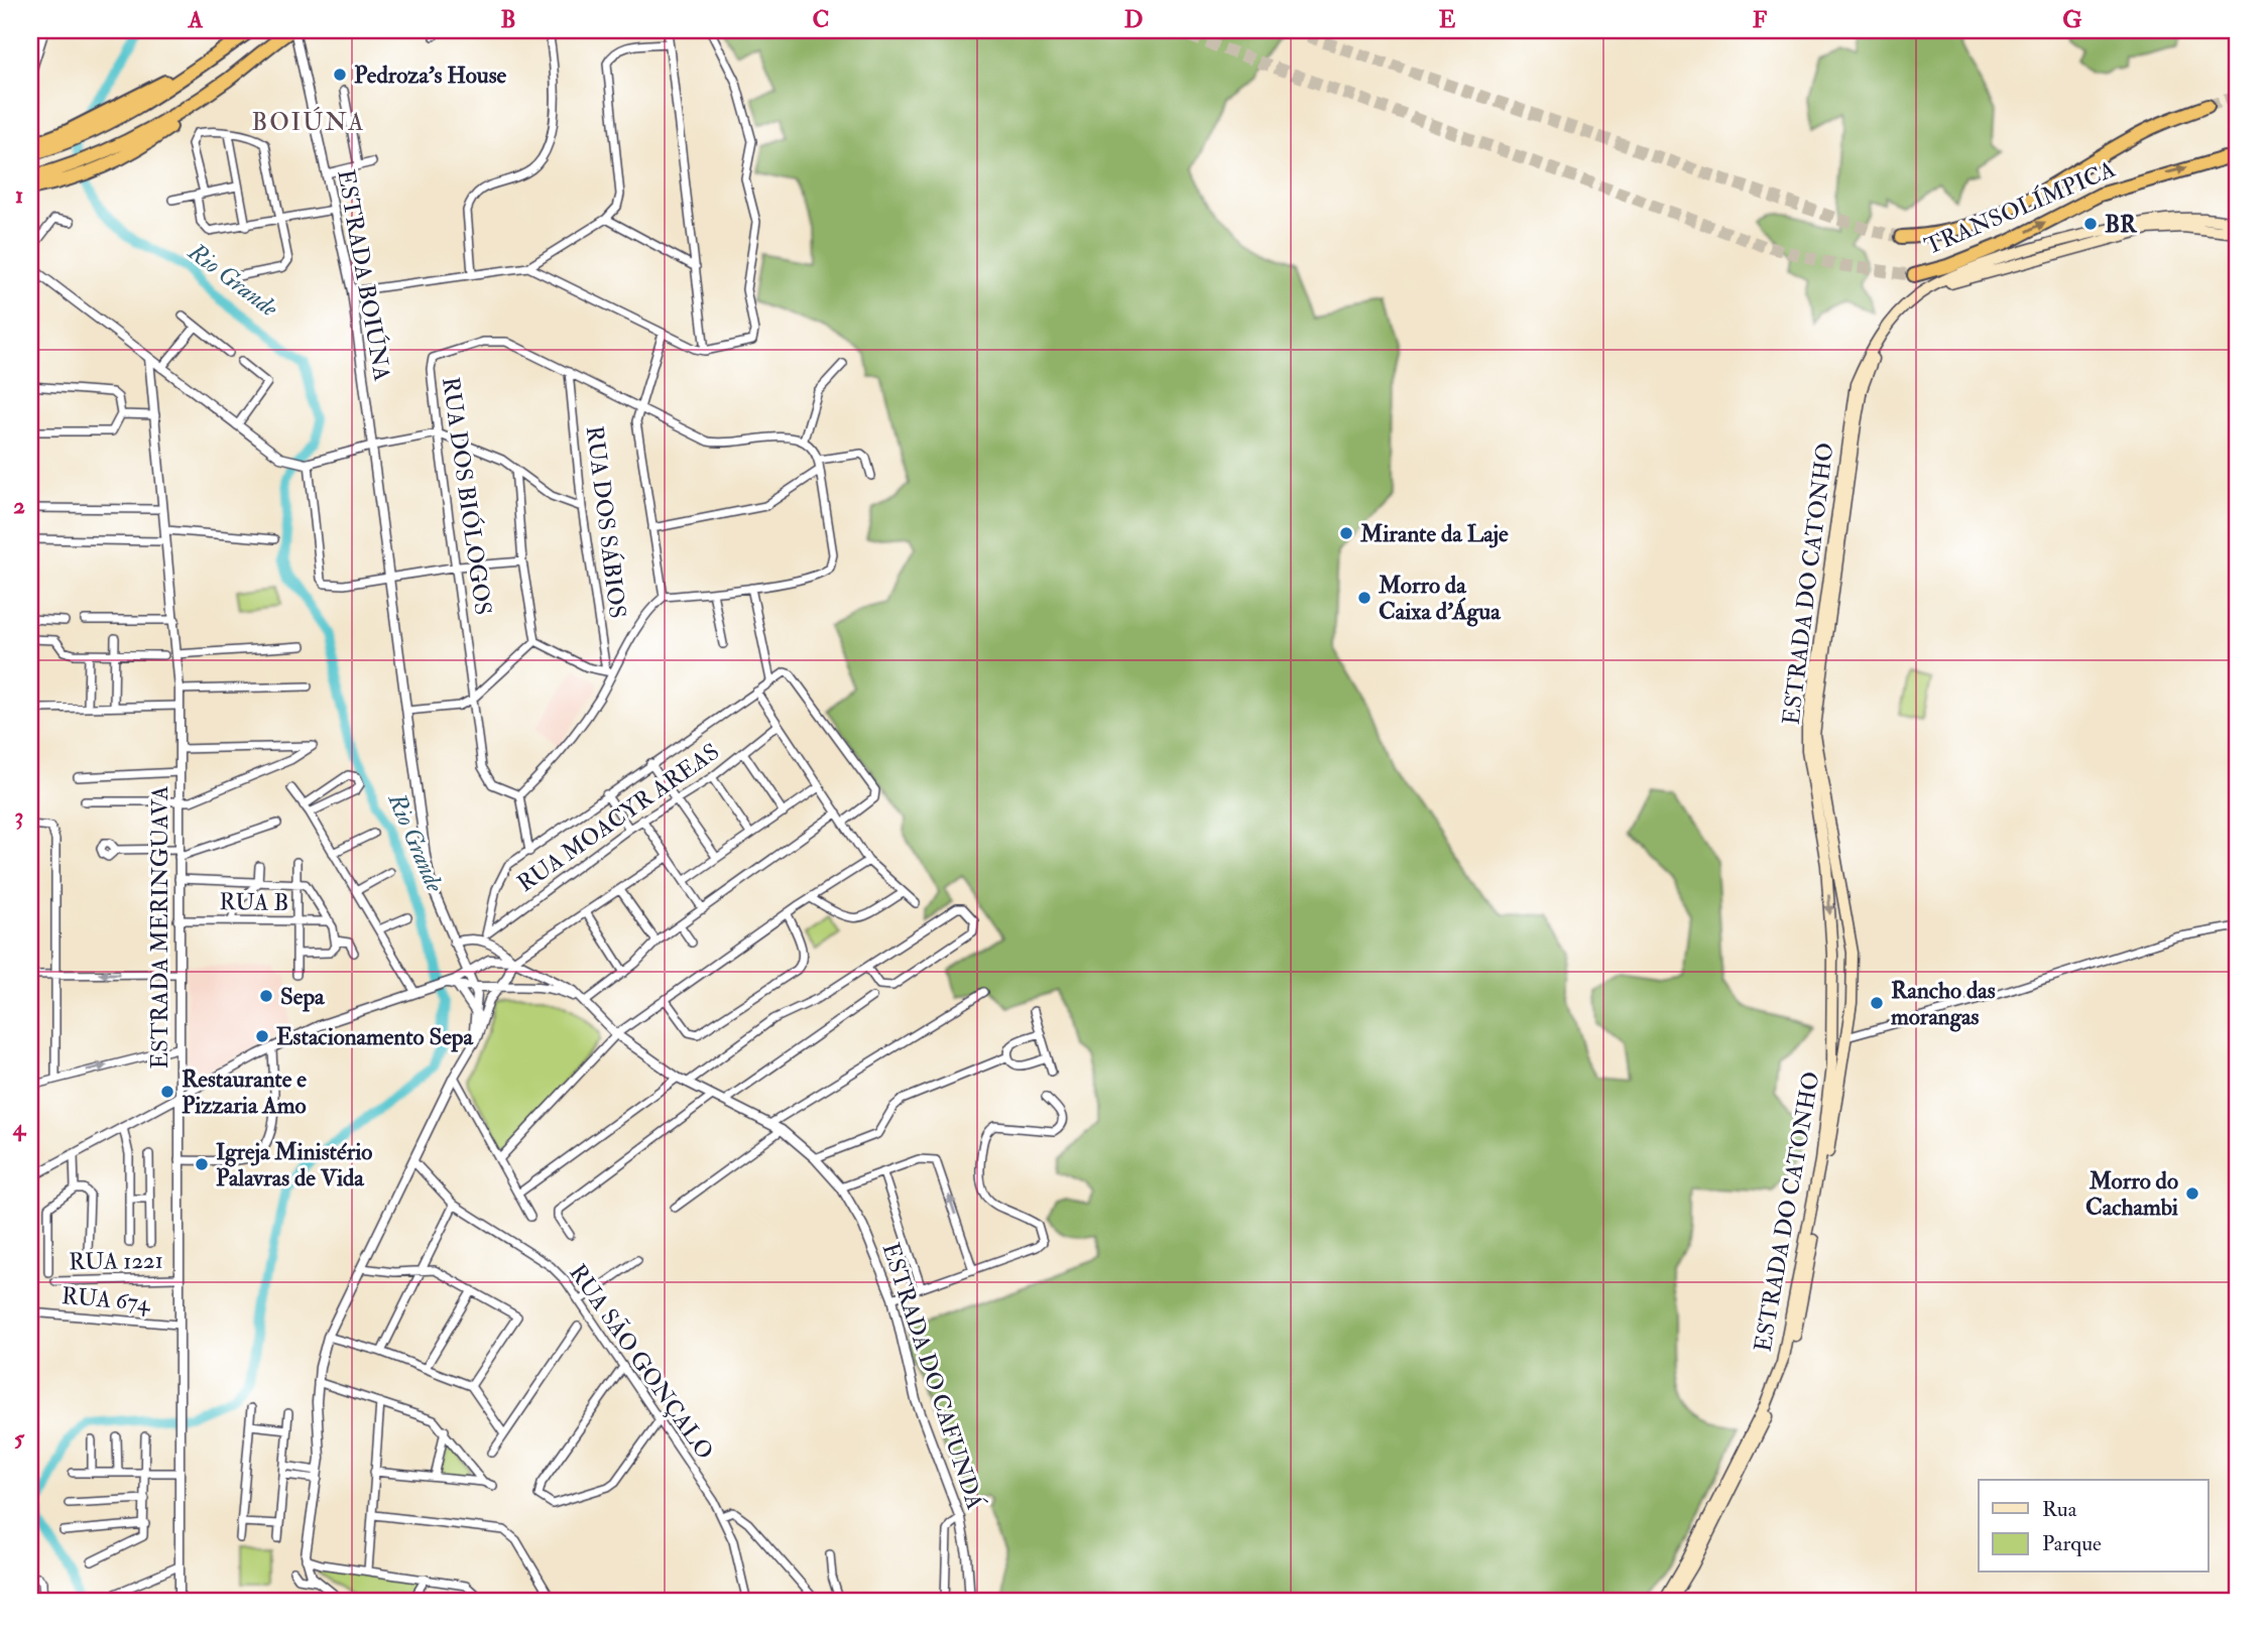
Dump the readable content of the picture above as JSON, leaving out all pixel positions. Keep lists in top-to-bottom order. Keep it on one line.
{"streets":{"highway":["TRANSOLÍMPICA"],"main road":["ESTRADA DO CATONHO"],"street":["ESTRADA BOIÚNA","RUA DOS BIÓLOGOS","RUA DOS SÁBIOS","RUA MOACYR AREAS","RUA B","ESTRADA MERINGUAVA","RUA 1221","RUA 674","RUA SÃO GONÇALO","ESTRADA DO CAFUNDÁ"]},"crossings":[["ESTRADA BOIÚNA","ESTRADA DO CAFUNDÁ"],["RUA DOS BIÓLOGOS","RUA DOS SÁBIOS"],["RUA MOACYR AREAS","ESTRADA DO CAFUNDÁ"],["RUA B","ESTRADA MERINGUAVA"],["ESTRADA MERINGUAVA","RUA 1221"],["ESTRADA MERINGUAVA","RUA 674"]],"districts":["BOIÚNA"],"water":["Rio Grande"],"places":["Pedroza's House","BR","Mirante da Laje","Morro da Caixa d'Água","Sepa","Rancho das morangas","Estacionamento Sepa","Restaurante e Pizzaria Amo","Igreja Ministério Palavras de Vida","Morro do Cachambi"],"legend":["Rua","Parque"],"grid":{"columns":["A","B","C","D","E","F","G"],"rows":["1","2","3","4","5"]}}
